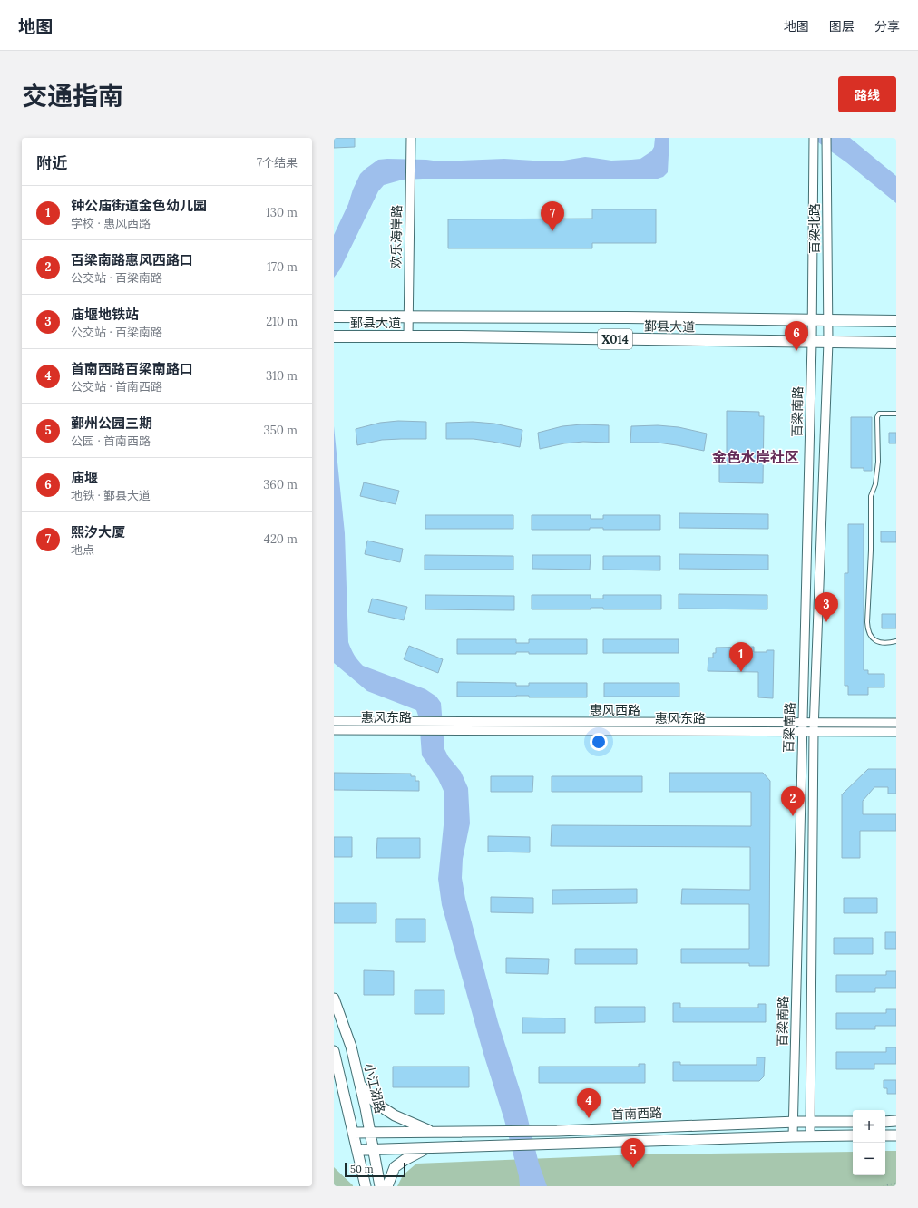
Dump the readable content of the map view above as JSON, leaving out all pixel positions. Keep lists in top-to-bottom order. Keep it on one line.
{"streets":{"main road":["鄞县大道","X014","小江湖路","首南西路"],"street":["百梁北路","欢乐海岸路","百梁南路","惠风西路","惠风东路"]},"crossings":[["百梁北路","鄞县大道"],["百梁北路","百梁南路"],["欢乐海岸路","鄞县大道"],["鄞县大道","百梁南路"],["百梁南路","惠风西路"],["百梁南路","惠风东路"],["百梁南路","首南西路"],["惠风西路","惠风东路"],["小江湖路","首南西路"]],"districts":["金色水岸社区"],"scale_bar":"50 m","page":{"header":"地图","nav":["地图","图层","分享"],"title":"交通指南","buttons":"路线","heading":["附近","7个结果"],"list":[{"mark":"1","name":"钟公庙街道金色幼儿园","note":"学校 · 惠风西路","value":"130 m"},{"mark":"2","name":"百梁南路惠风西路口","note":"公交站 · 百梁南路","value":"170 m"},{"mark":"3","name":"庙堰地铁站","note":"公交站 · 百梁南路","value":"210 m"},{"mark":"4","name":"首南西路百梁南路口","note":"公交站 · 首南西路","value":"310 m"},{"mark":"5","name":"鄞州公园三期","note":"公园 · 首南西路","value":"350 m"},{"mark":"6","name":"庙堰","note":"地铁 · 鄞县大道","value":"360 m"},{"mark":"7","name":"熙汐大厦","note":"地点","value":"420 m"}],"pins":["7","6","3","1","2","4","5"],"map_buttons":["+","−"],"scale":"50 m"}}
